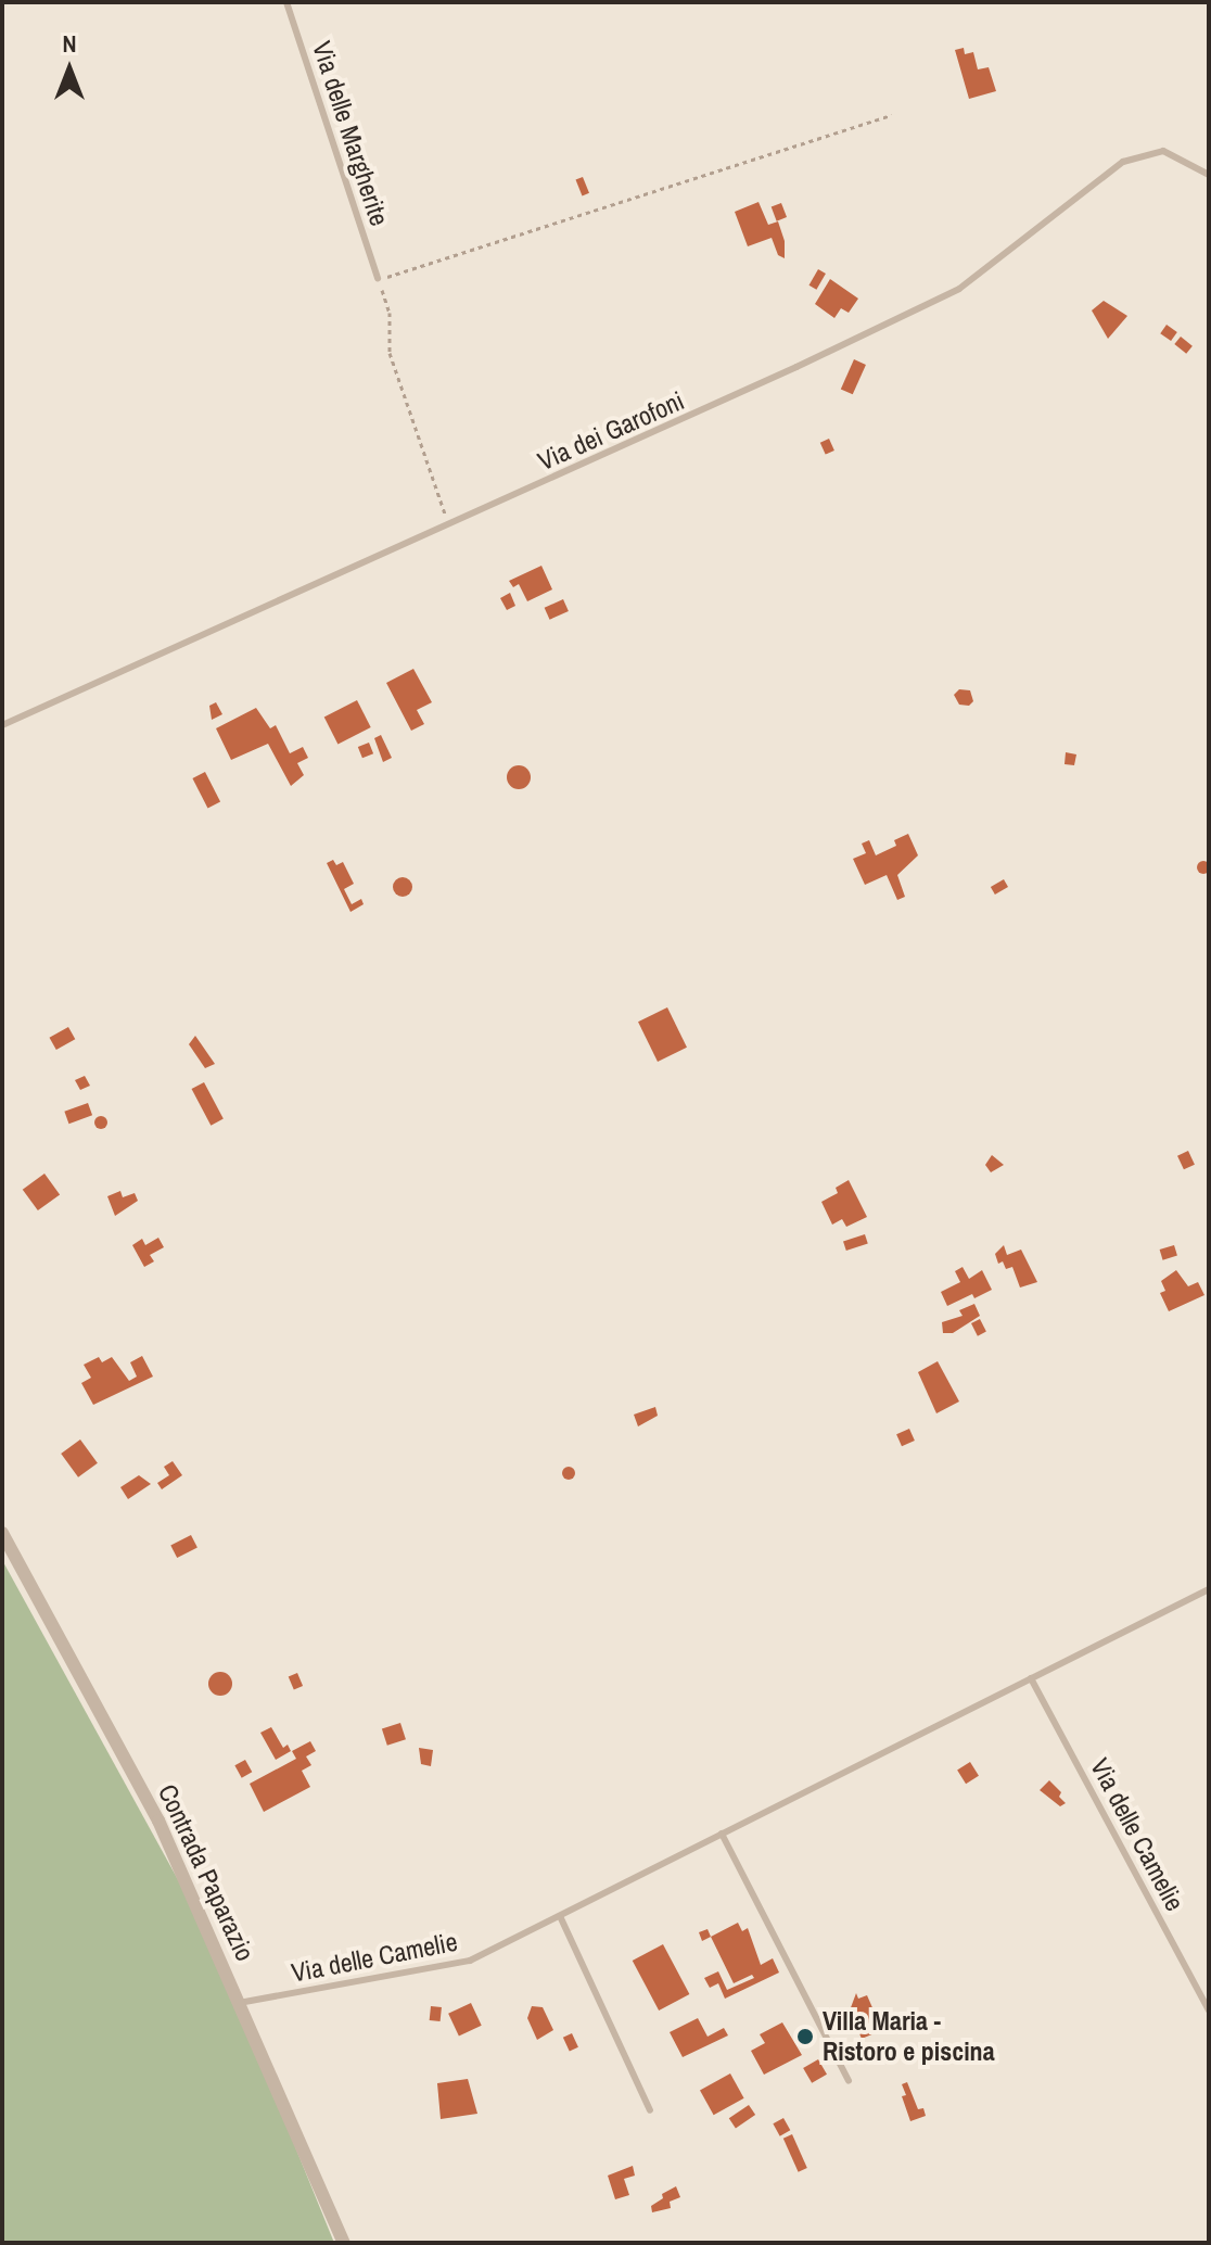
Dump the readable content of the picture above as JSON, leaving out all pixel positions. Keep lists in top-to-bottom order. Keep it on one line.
{"streets":{"street":["Contrada Paparazio"],"lane":["Via delle Margherite","Via dei Garofoni","Via delle Camelie"]},"crossings":[["Via delle Camelie","Contrada Paparazio"]],"places":["Villa Maria - Ristoro e piscina"],"north":"top"}
